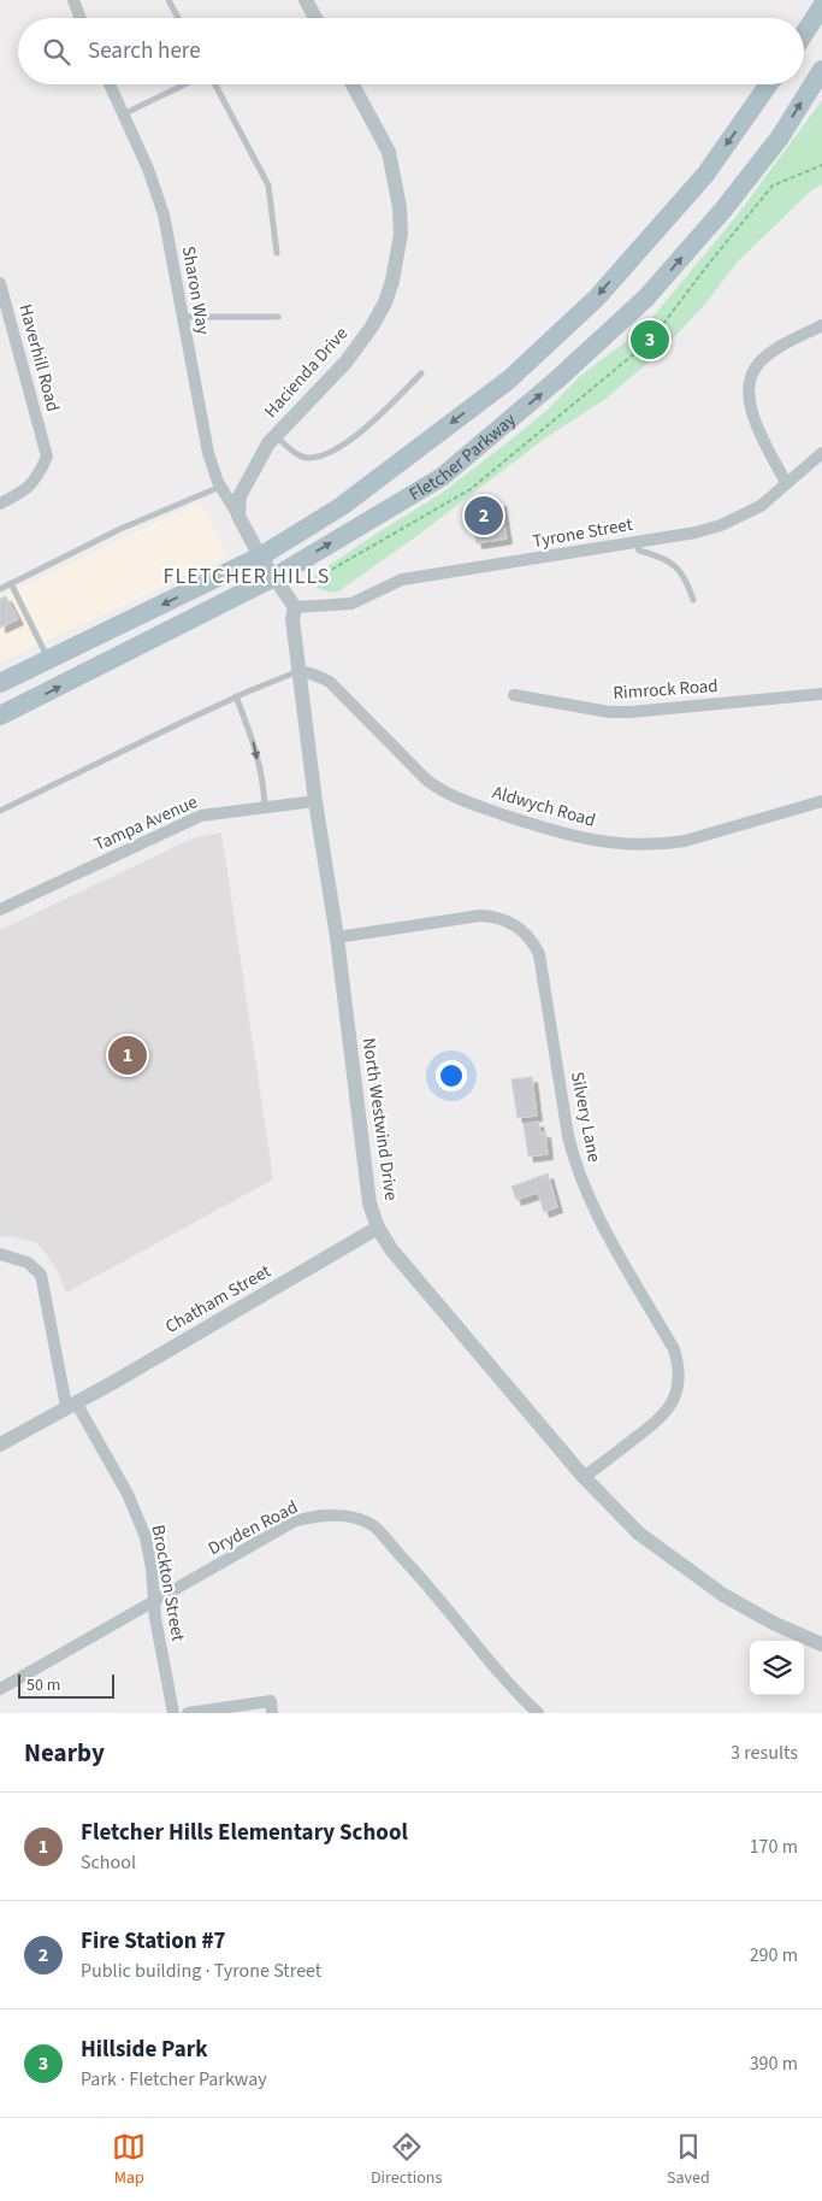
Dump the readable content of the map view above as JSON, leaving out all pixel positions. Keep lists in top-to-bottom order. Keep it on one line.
{"streets":{"main road":["Fletcher Parkway"],"street":["Sharon Way","Haverhill Road","Hacienda Drive","Tyrone Street","Rimrock Road","Aldwych Road","Tampa Avenue","Silvery Lane","North Westwind Drive","Chatham Street","Dryden Road","Brockton Street"]},"crossings":[["Sharon Way","Hacienda Drive"],["Tyrone Street","North Westwind Drive"],["Aldwych Road","North Westwind Drive"],["Tampa Avenue","North Westwind Drive"],["Silvery Lane","North Westwind Drive"],["North Westwind Drive","Chatham Street"],["Chatham Street","Brockton Street"],["Dryden Road","Brockton Street"]],"districts":["FLETCHER HILLS"],"scale_bar":"50 m","page":{"search":"Search here","pins":["3","2","1"],"scale":"50 m","heading":["Nearby","3 results"],"list":[{"mark":"1","name":"Fletcher Hills Elementary School","note":"School","value":"170 m"},{"mark":"2","name":"Fire Station #7","note":"Public building · Tyrone Street","value":"290 m"},{"mark":"3","name":"Hillside Park","note":"Park · Fletcher Parkway","value":"390 m"}],"nav":["Map","Directions","Saved"]}}
